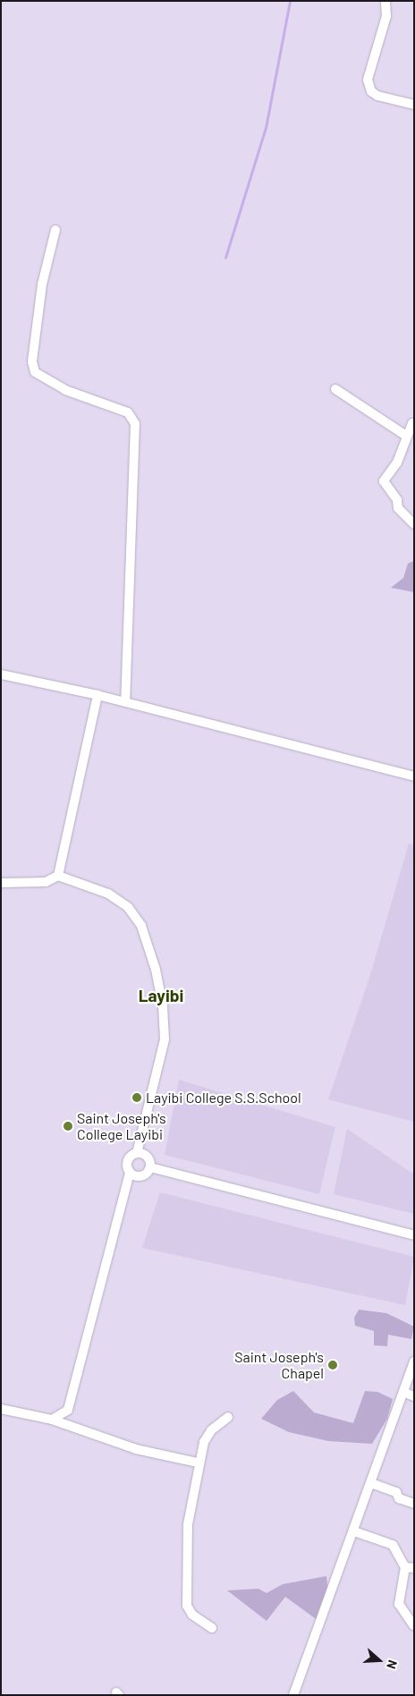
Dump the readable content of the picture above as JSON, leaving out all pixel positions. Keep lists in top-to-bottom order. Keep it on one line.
{"districts":["Layibi"],"places":["Layibi College S.S.School","Saint Joseph's College Layibi","Saint Joseph's Chapel"],"north":"right"}
